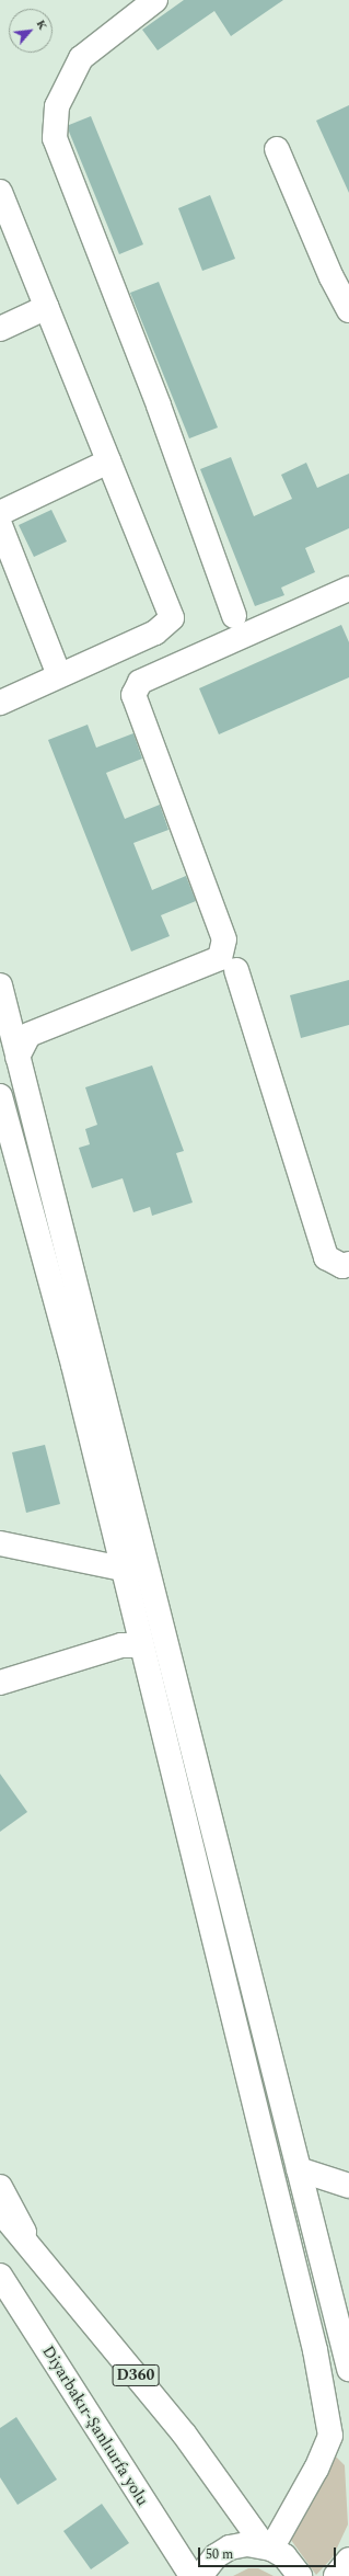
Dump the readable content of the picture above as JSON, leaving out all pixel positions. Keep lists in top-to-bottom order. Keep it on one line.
{"streets":{"main road":["D360","Diyarbakır-Şanlıurfa yolu"]},"scale_bar":"50 m","north":"top right"}
